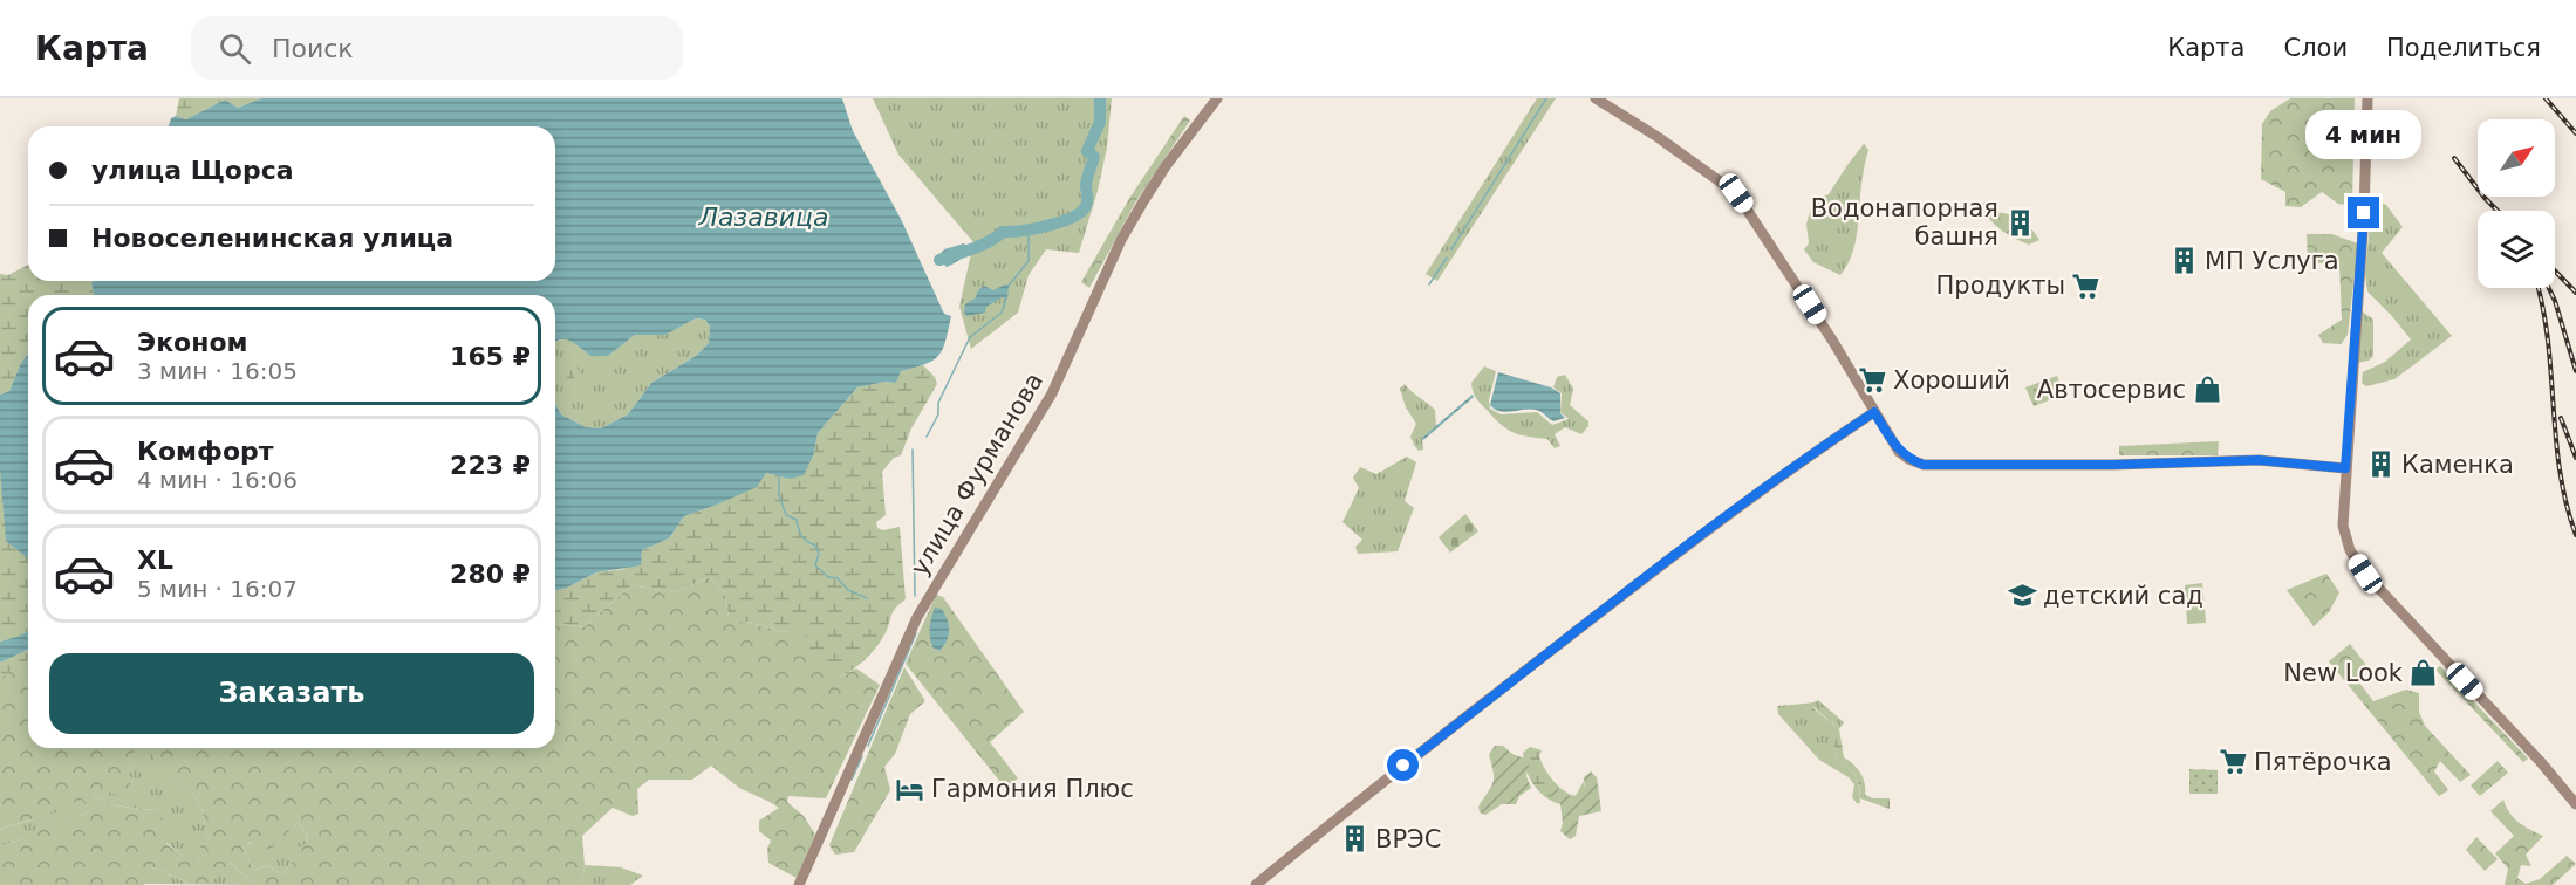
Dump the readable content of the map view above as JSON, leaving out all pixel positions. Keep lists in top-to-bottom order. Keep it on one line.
{"streets":{"main road":["улица Фурманова"]},"water":["Лазавица"],"places":{"building":["Водонапорная башня","МП Услуга","Каменка","ВРЭС"],"supermarket":["Продукты","Хороший","Пятёрочка"],"shop":["Автосервис","New Look"],"school or university":["детский сад"],"hotel":["Гармония Плюс"]},"north":"top right","page":{"header":"Карта","search":"Поиск","nav":["Карта","Слои","Поделиться"],"bubble":"4 мин","banner":["улица Щорса","Новоселенинская улица"],"list":[{"name":"Эконом","note":"3 мин · 16:05","value":"165 ₽"},{"name":"Комфорт","note":"4 мин · 16:06","value":"223 ₽"},{"name":"XL","note":"5 мин · 16:07","value":"280 ₽"}],"buttons":"Заказать"}}
